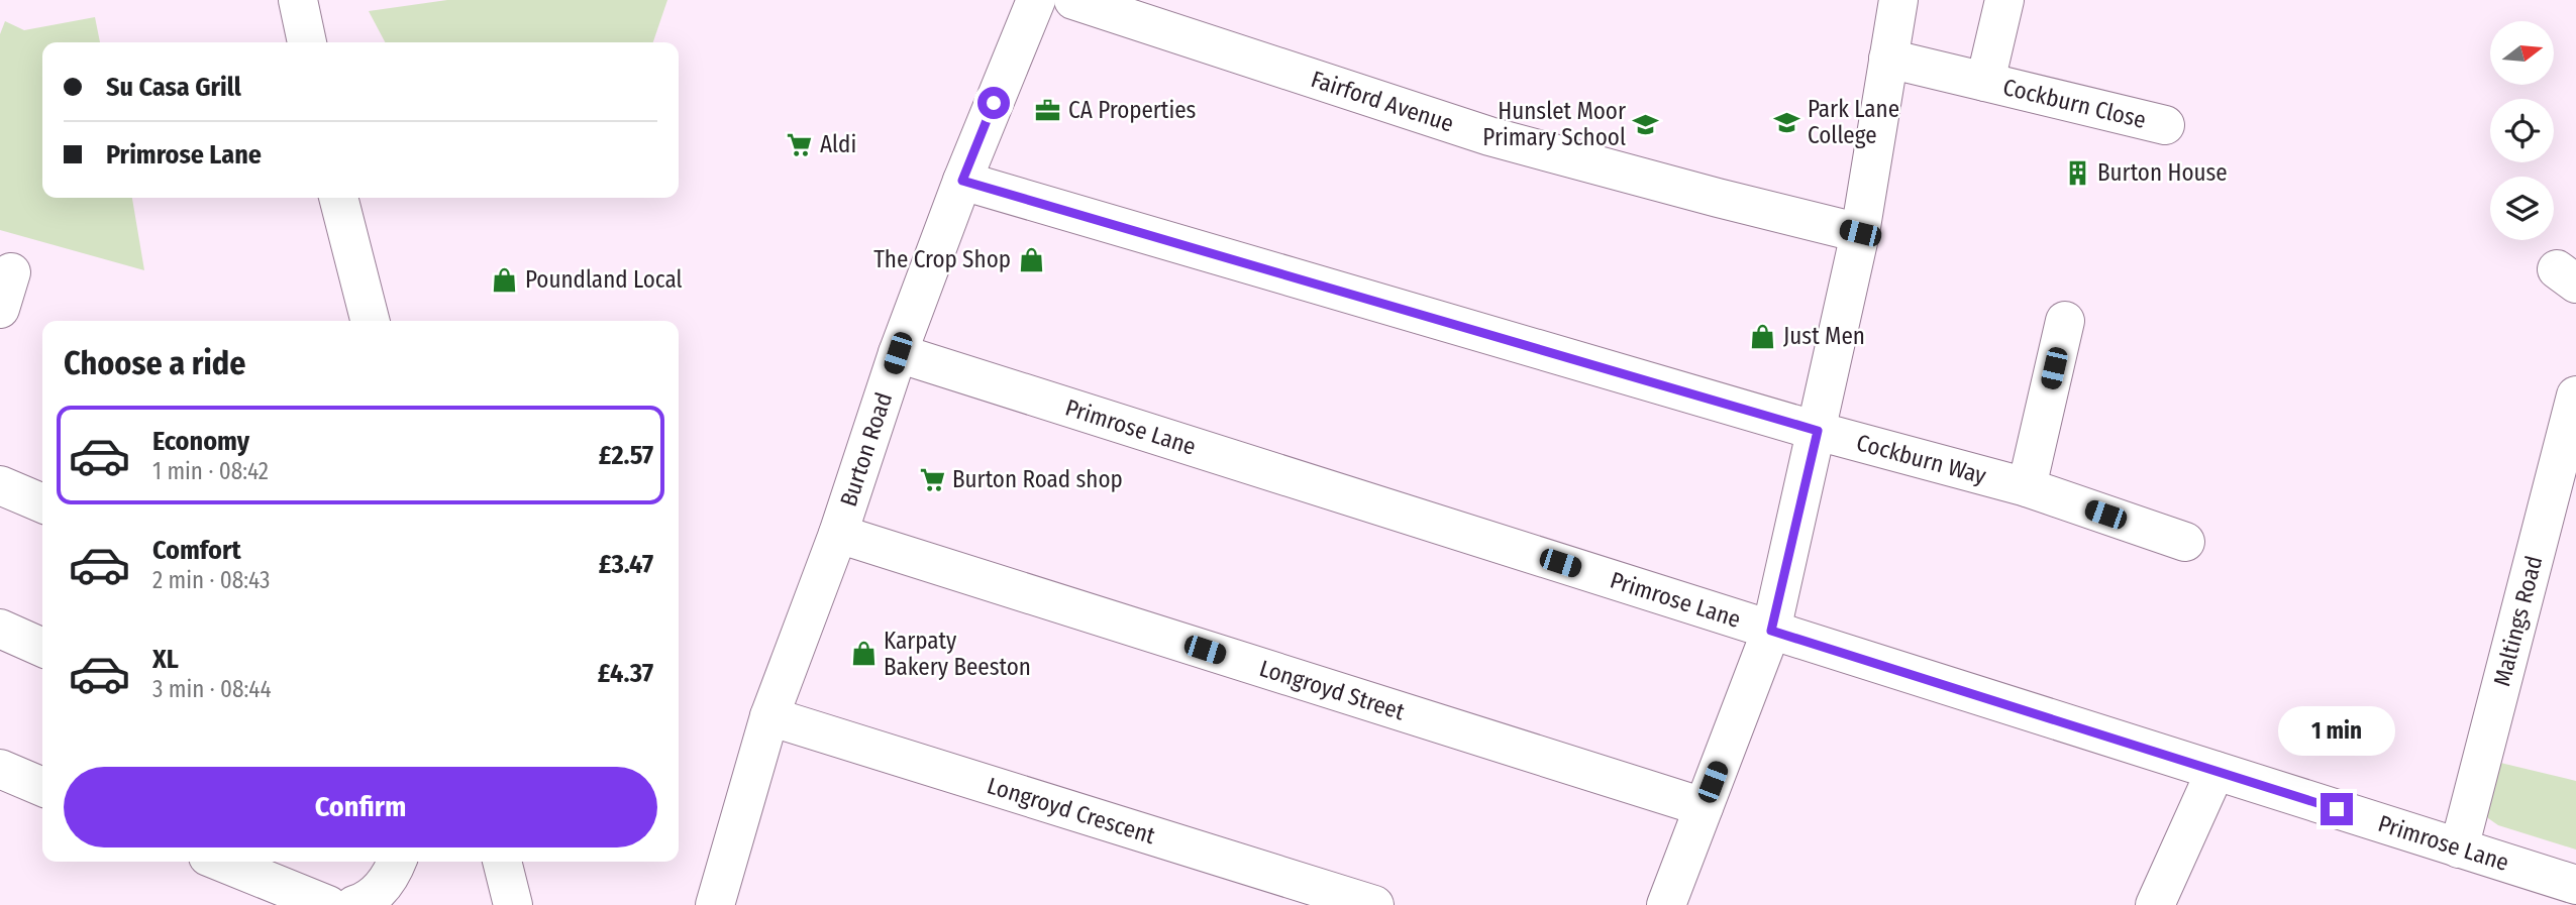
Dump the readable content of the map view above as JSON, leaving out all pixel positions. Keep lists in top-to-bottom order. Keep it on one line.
{"streets":{"street":["Fairford Avenue","Cockburn Close","Primrose Lane","Burton Road","Cockburn Way","Maltings Road","Longroyd Street","Longroyd Crescent"]},"crossings":[["Primrose Lane","Burton Road"],["Primrose Lane","Maltings Road"],["Burton Road","Cockburn Way"],["Burton Road","Longroyd Street"],["Burton Road","Longroyd Crescent"]],"places":{"office":["CA Properties"],"school or university":["Park Lane College","Hunslet Moor Primary School"],"supermarket":["Aldi","Burton Road shop"],"building":["Burton House"],"shop":["The Crop Shop","Poundland Local","Just Men","Karpaty Bakery Beeston"]},"north":"right","page":{"banner":["Su Casa Grill","Primrose Lane"],"heading":"Choose a ride","list":[{"name":"Economy","note":"1 min · 08:42","value":"£2.57"},{"name":"Comfort","note":"2 min · 08:43","value":"£3.47"},{"name":"XL","note":"3 min · 08:44","value":"£4.37"}],"bubble":"1 min","buttons":"Confirm"}}
